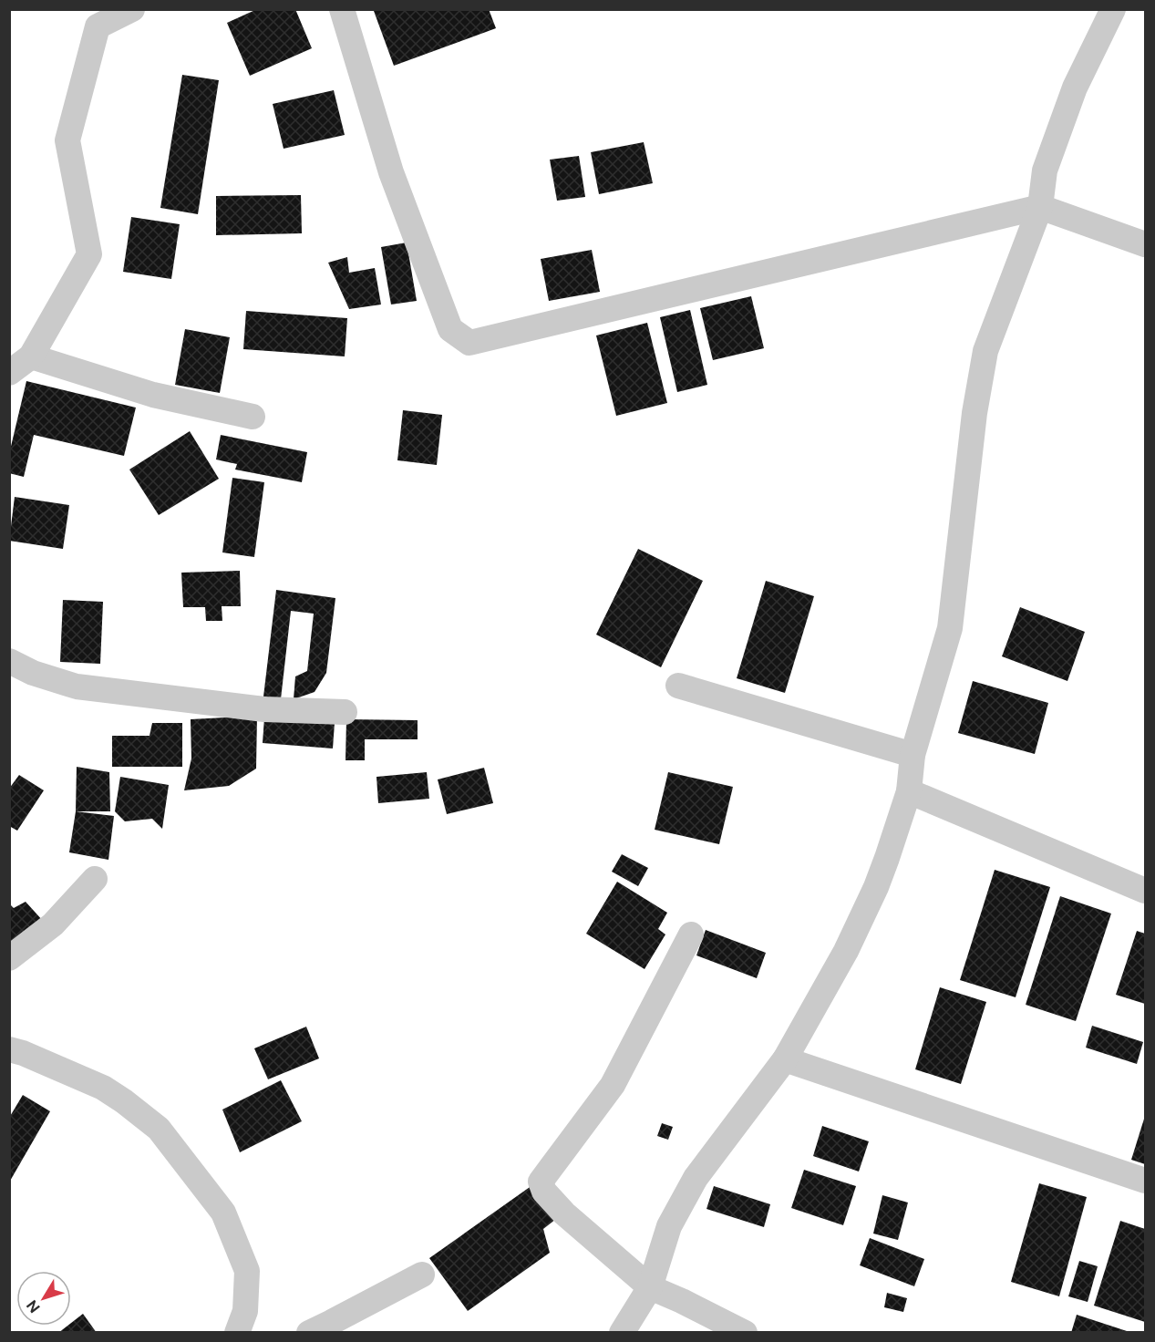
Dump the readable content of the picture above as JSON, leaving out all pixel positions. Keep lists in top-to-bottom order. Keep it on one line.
{"north":"bottom left"}
